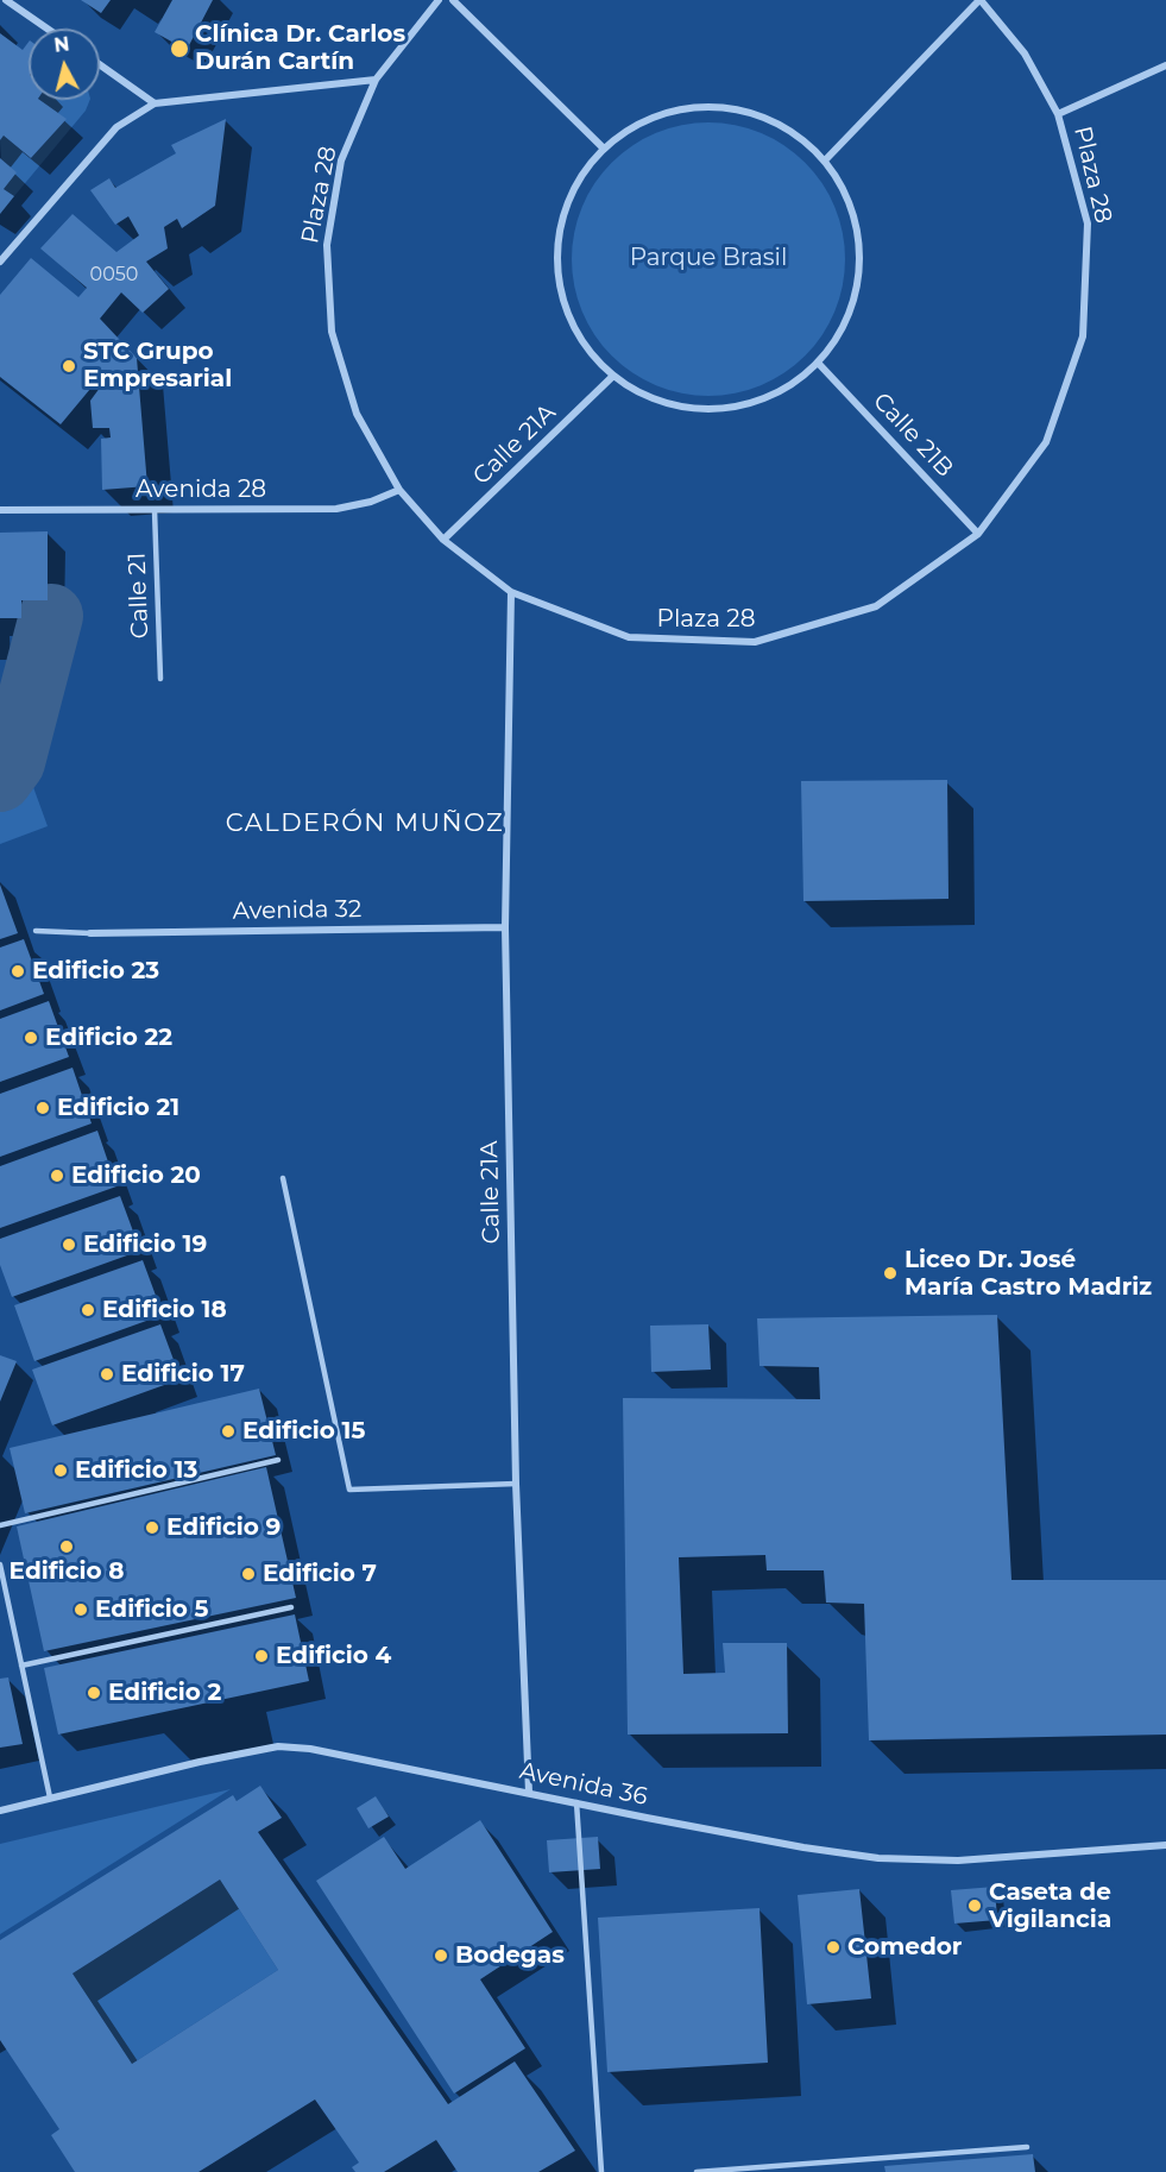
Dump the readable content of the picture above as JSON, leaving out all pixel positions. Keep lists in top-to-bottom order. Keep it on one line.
{"streets":{"street":["Plaza 28","Calle 21B","Calle 21A","Avenida 28","Avenida 32","Avenida 36"],"lane":["Calle 21"]},"crossings":[["Plaza 28","Calle 21B"],["Plaza 28","Calle 21A"],["Plaza 28","Avenida 28"],["Calle 21A","Avenida 32"],["Calle 21A","Avenida 36"],["Avenida 28","Calle 21"]],"districts":["CALDERÓN MUÑOZ"],"parks":["Parque Brasil"],"places":["Clínica Dr. Carlos Durán Cartín","STC Grupo Empresarial","Edificio 23","Edificio 22","Edificio 21","Edificio 20","Edificio 19","Liceo Dr. José María Castro Madriz","Edificio 18","Edificio 17","Edificio 15","Edificio 13","Edificio 9","Edificio 8","Edificio 7","Edificio 5","Edificio 4","Edificio 2","Caseta de Vigilancia","Comedor","Bodegas"],"house_numbers":["0050"],"north":"top"}
